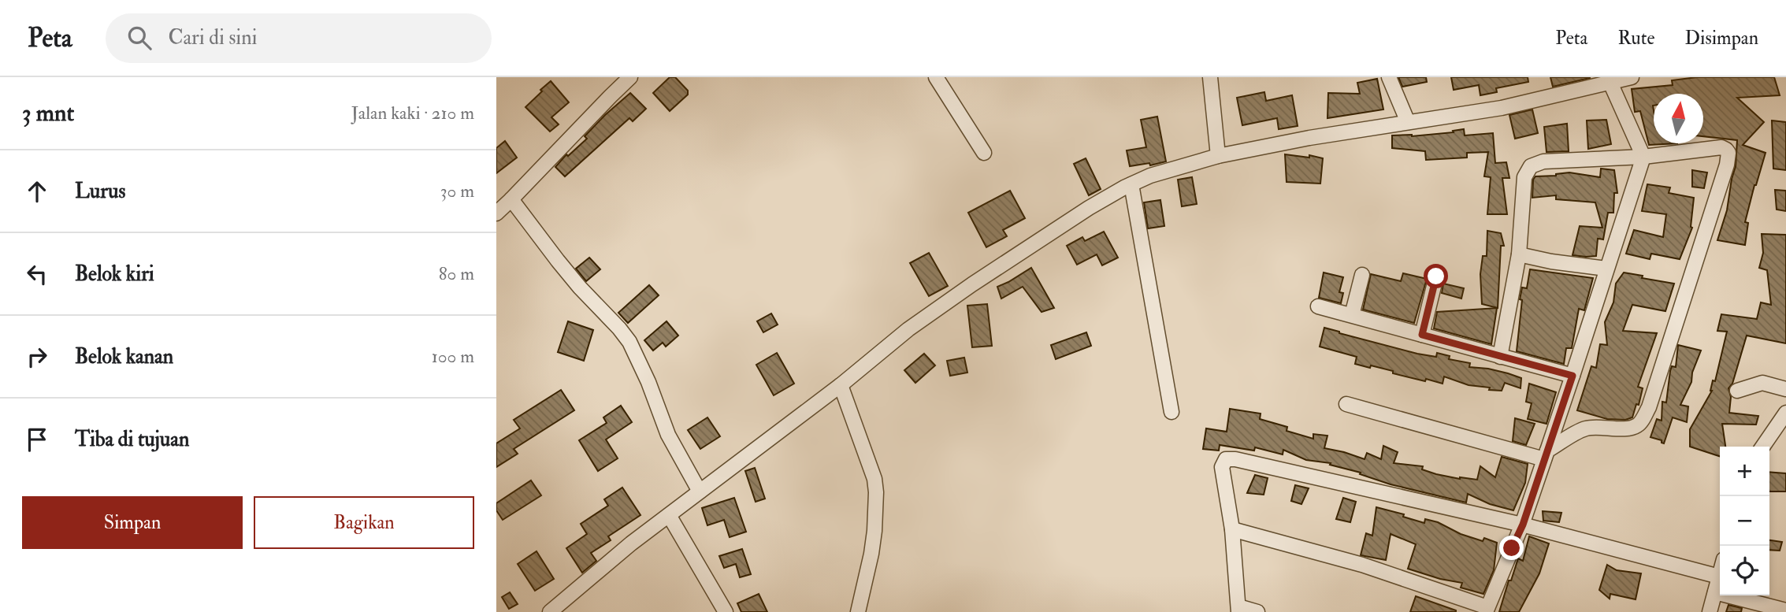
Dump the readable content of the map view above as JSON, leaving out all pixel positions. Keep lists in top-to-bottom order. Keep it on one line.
{"north":"top","page":{"header":"Peta","search":"Cari di sini","nav":["Peta","Rute","Disimpan"],"heading":["3 mnt","Jalan kaki · 210 m"],"list":[["Lurus","30 m"],["Belok kiri","80 m"],["Belok kanan","100 m"],"Tiba di tujuan"],"map_buttons":["+","−"],"buttons":["Simpan","Bagikan"]}}
